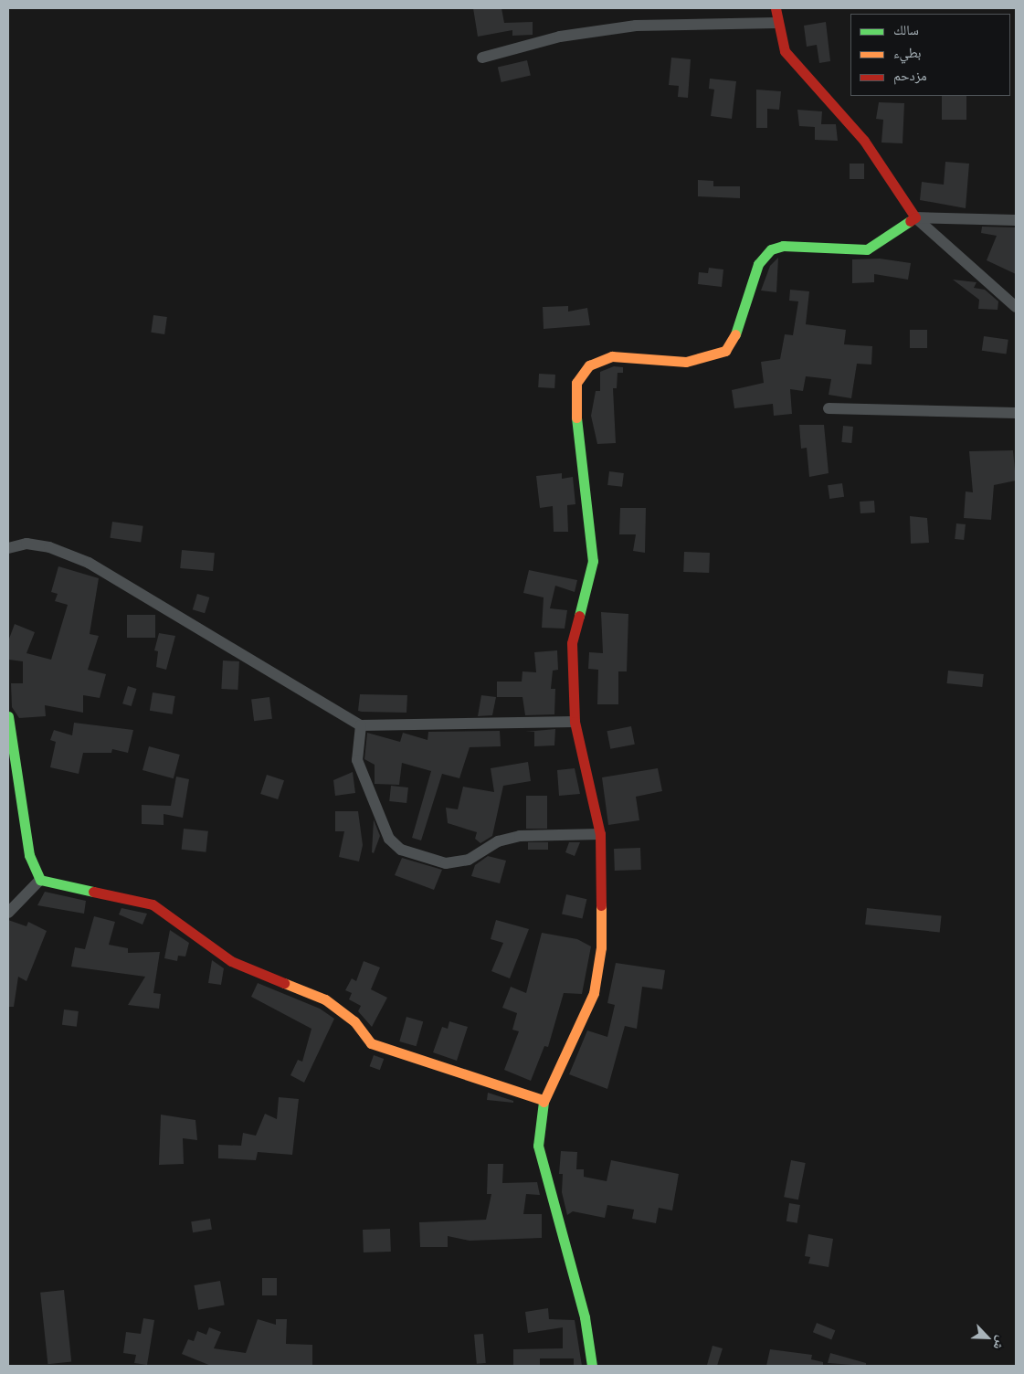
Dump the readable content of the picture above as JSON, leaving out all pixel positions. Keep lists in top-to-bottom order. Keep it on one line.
{"legend":["سالك","بطيء","مزدحم"],"north":"bottom right"}
